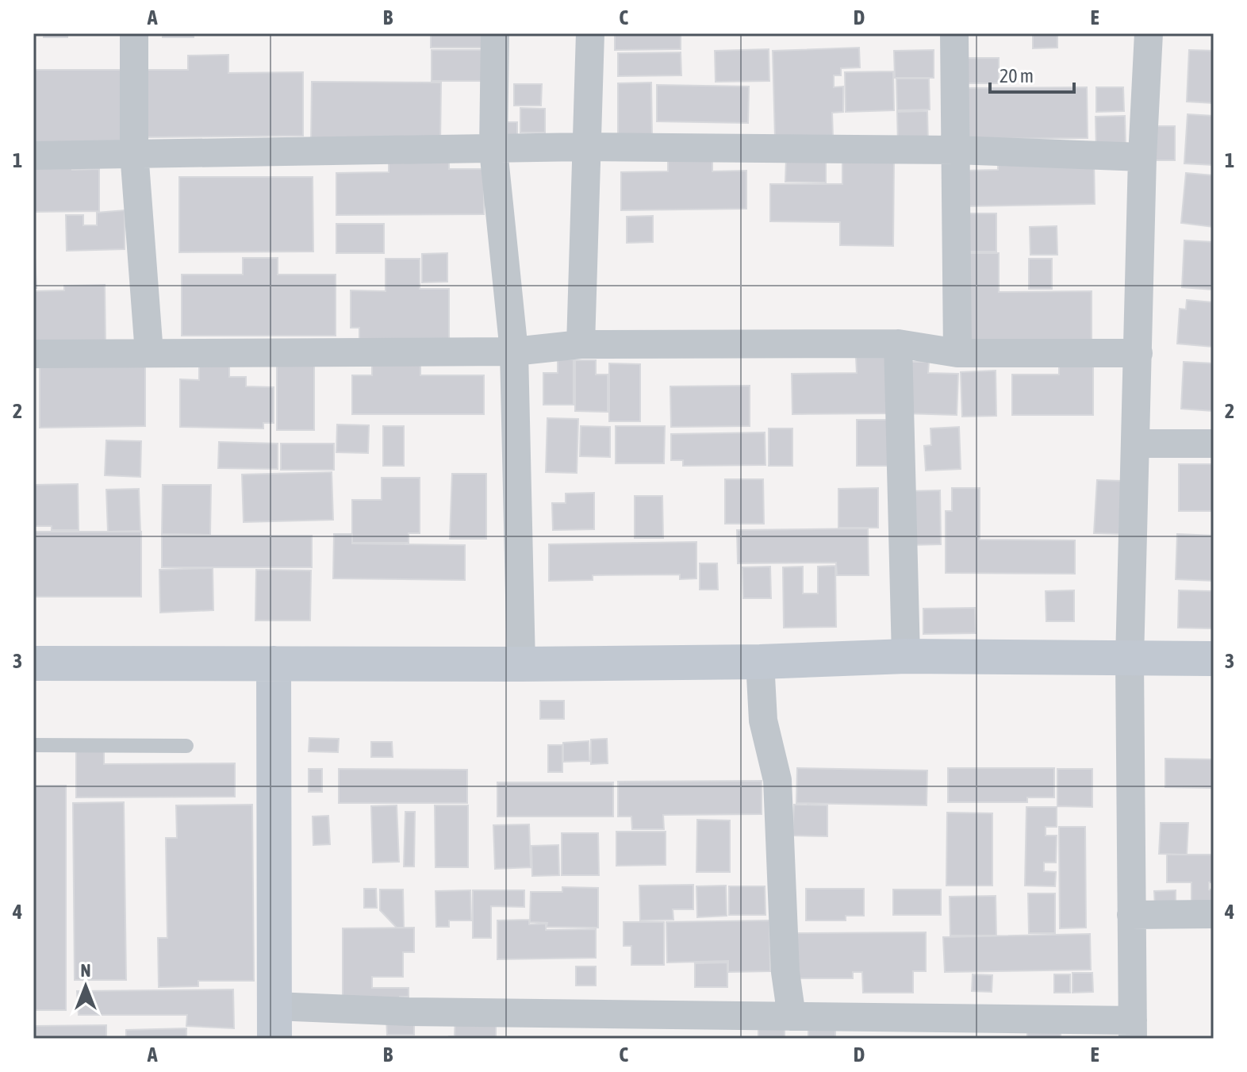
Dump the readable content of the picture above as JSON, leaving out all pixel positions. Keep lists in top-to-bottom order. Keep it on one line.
{"scale_bar":"20 m","north":"top","grid":{"columns":["A","B","C","D","E"],"rows":["1","2","3","4"]}}
